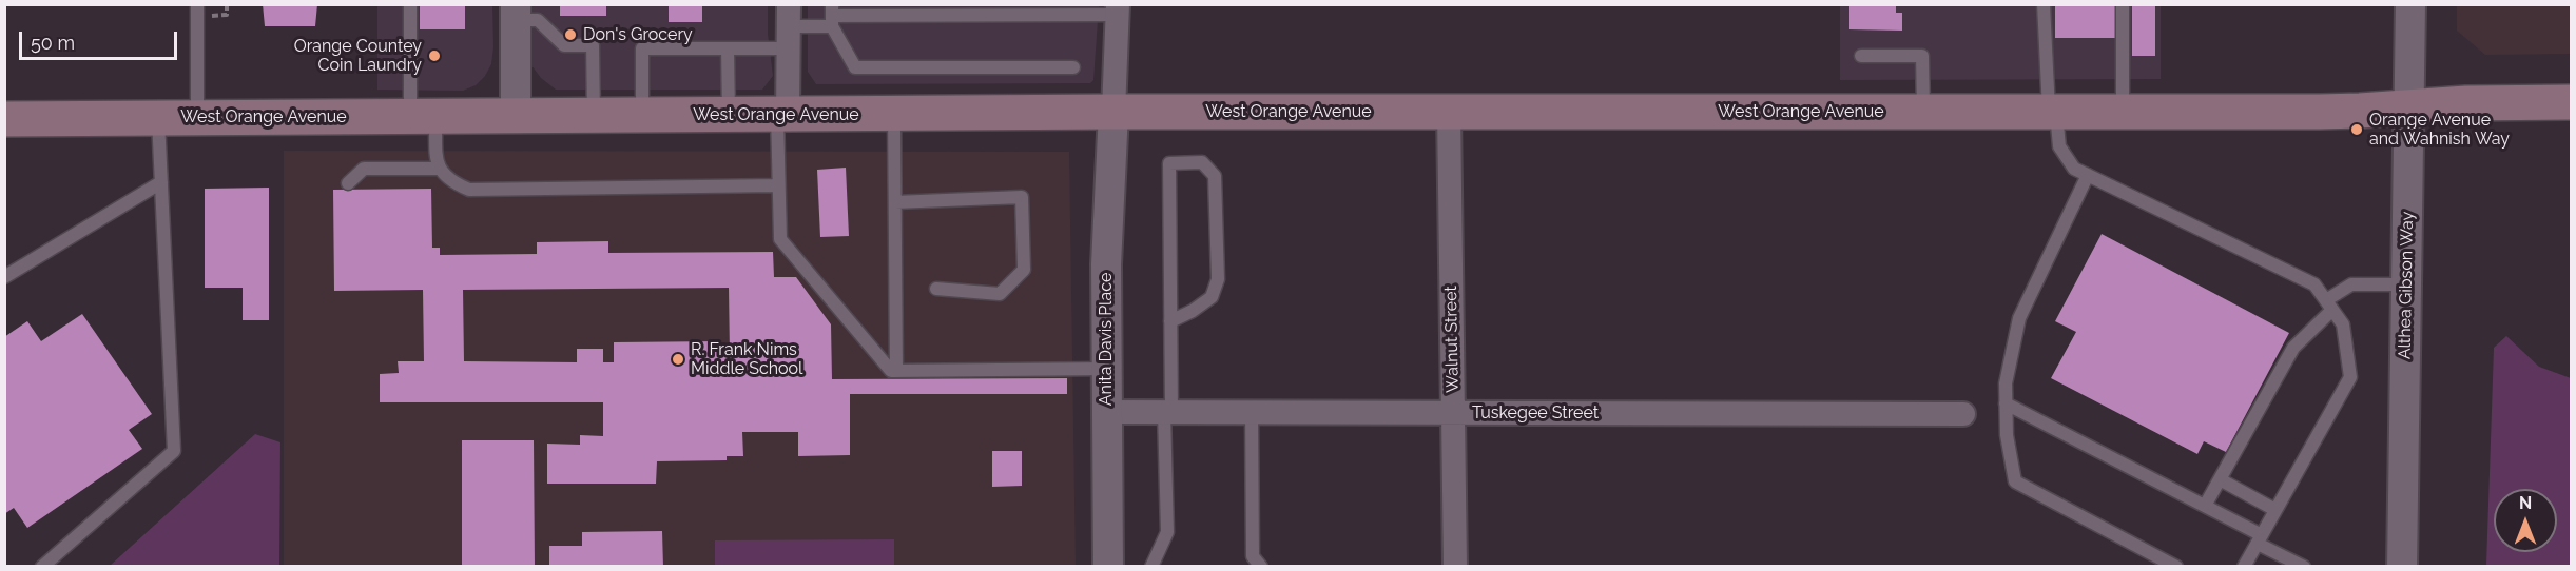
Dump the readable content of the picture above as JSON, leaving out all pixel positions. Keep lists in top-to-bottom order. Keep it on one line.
{"streets":{"main road":["West Orange Avenue"],"street":["Althea Gibson Way","Anita Davis Place","Walnut Street","Tuskegee Street"]},"crossings":[["West Orange Avenue","Althea Gibson Way"],["West Orange Avenue","Anita Davis Place"],["West Orange Avenue","Walnut Street"],["Anita Davis Place","Tuskegee Street"],["Walnut Street","Tuskegee Street"]],"places":["Don's Grocery","Orange Countey Coin Laundry","Orange Avenue and Wahnish Way","R. Frank Nims Middle School"],"scale_bar":"50 m","north":"top"}
